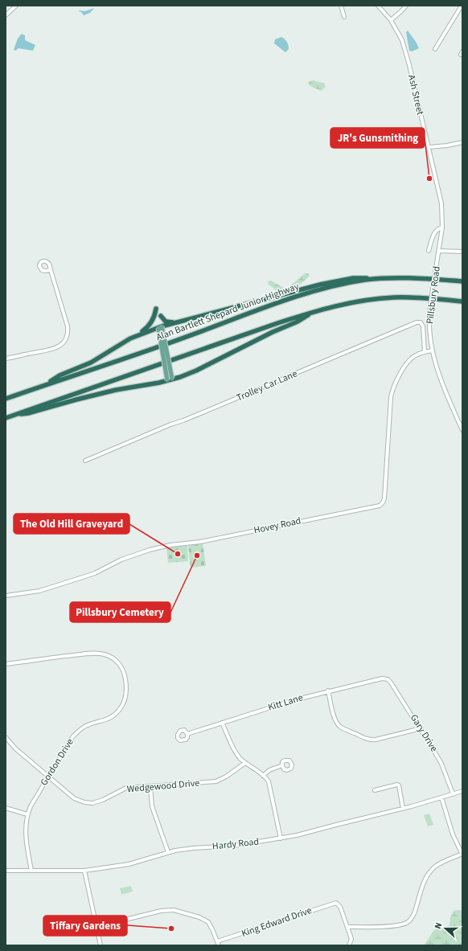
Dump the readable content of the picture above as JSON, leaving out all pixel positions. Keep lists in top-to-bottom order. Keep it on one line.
{"streets":{"highway":["Alan Bartlett Shepard Junior Highway"],"street":["Ash Street","Pillsbury Road","Trolley Car Lane","Hovey Road","Kitt Lane","Gary Drive","Gordon Drive","Wedgewood Drive","Hardy Road","King Edward Drive"]},"crossings":[["Ash Street","Pillsbury Road"],["Pillsbury Road","Hovey Road"],["Trolley Car Lane","Hovey Road"],["Kitt Lane","Gary Drive"],["Gary Drive","Hardy Road"],["Gordon Drive","Wedgewood Drive"],["Gordon Drive","Hardy Road"]],"places":["JR's Gunsmithing","The Old Hill Graveyard","Pillsbury Cemetery","Tiffary Gardens"],"north":"left"}
